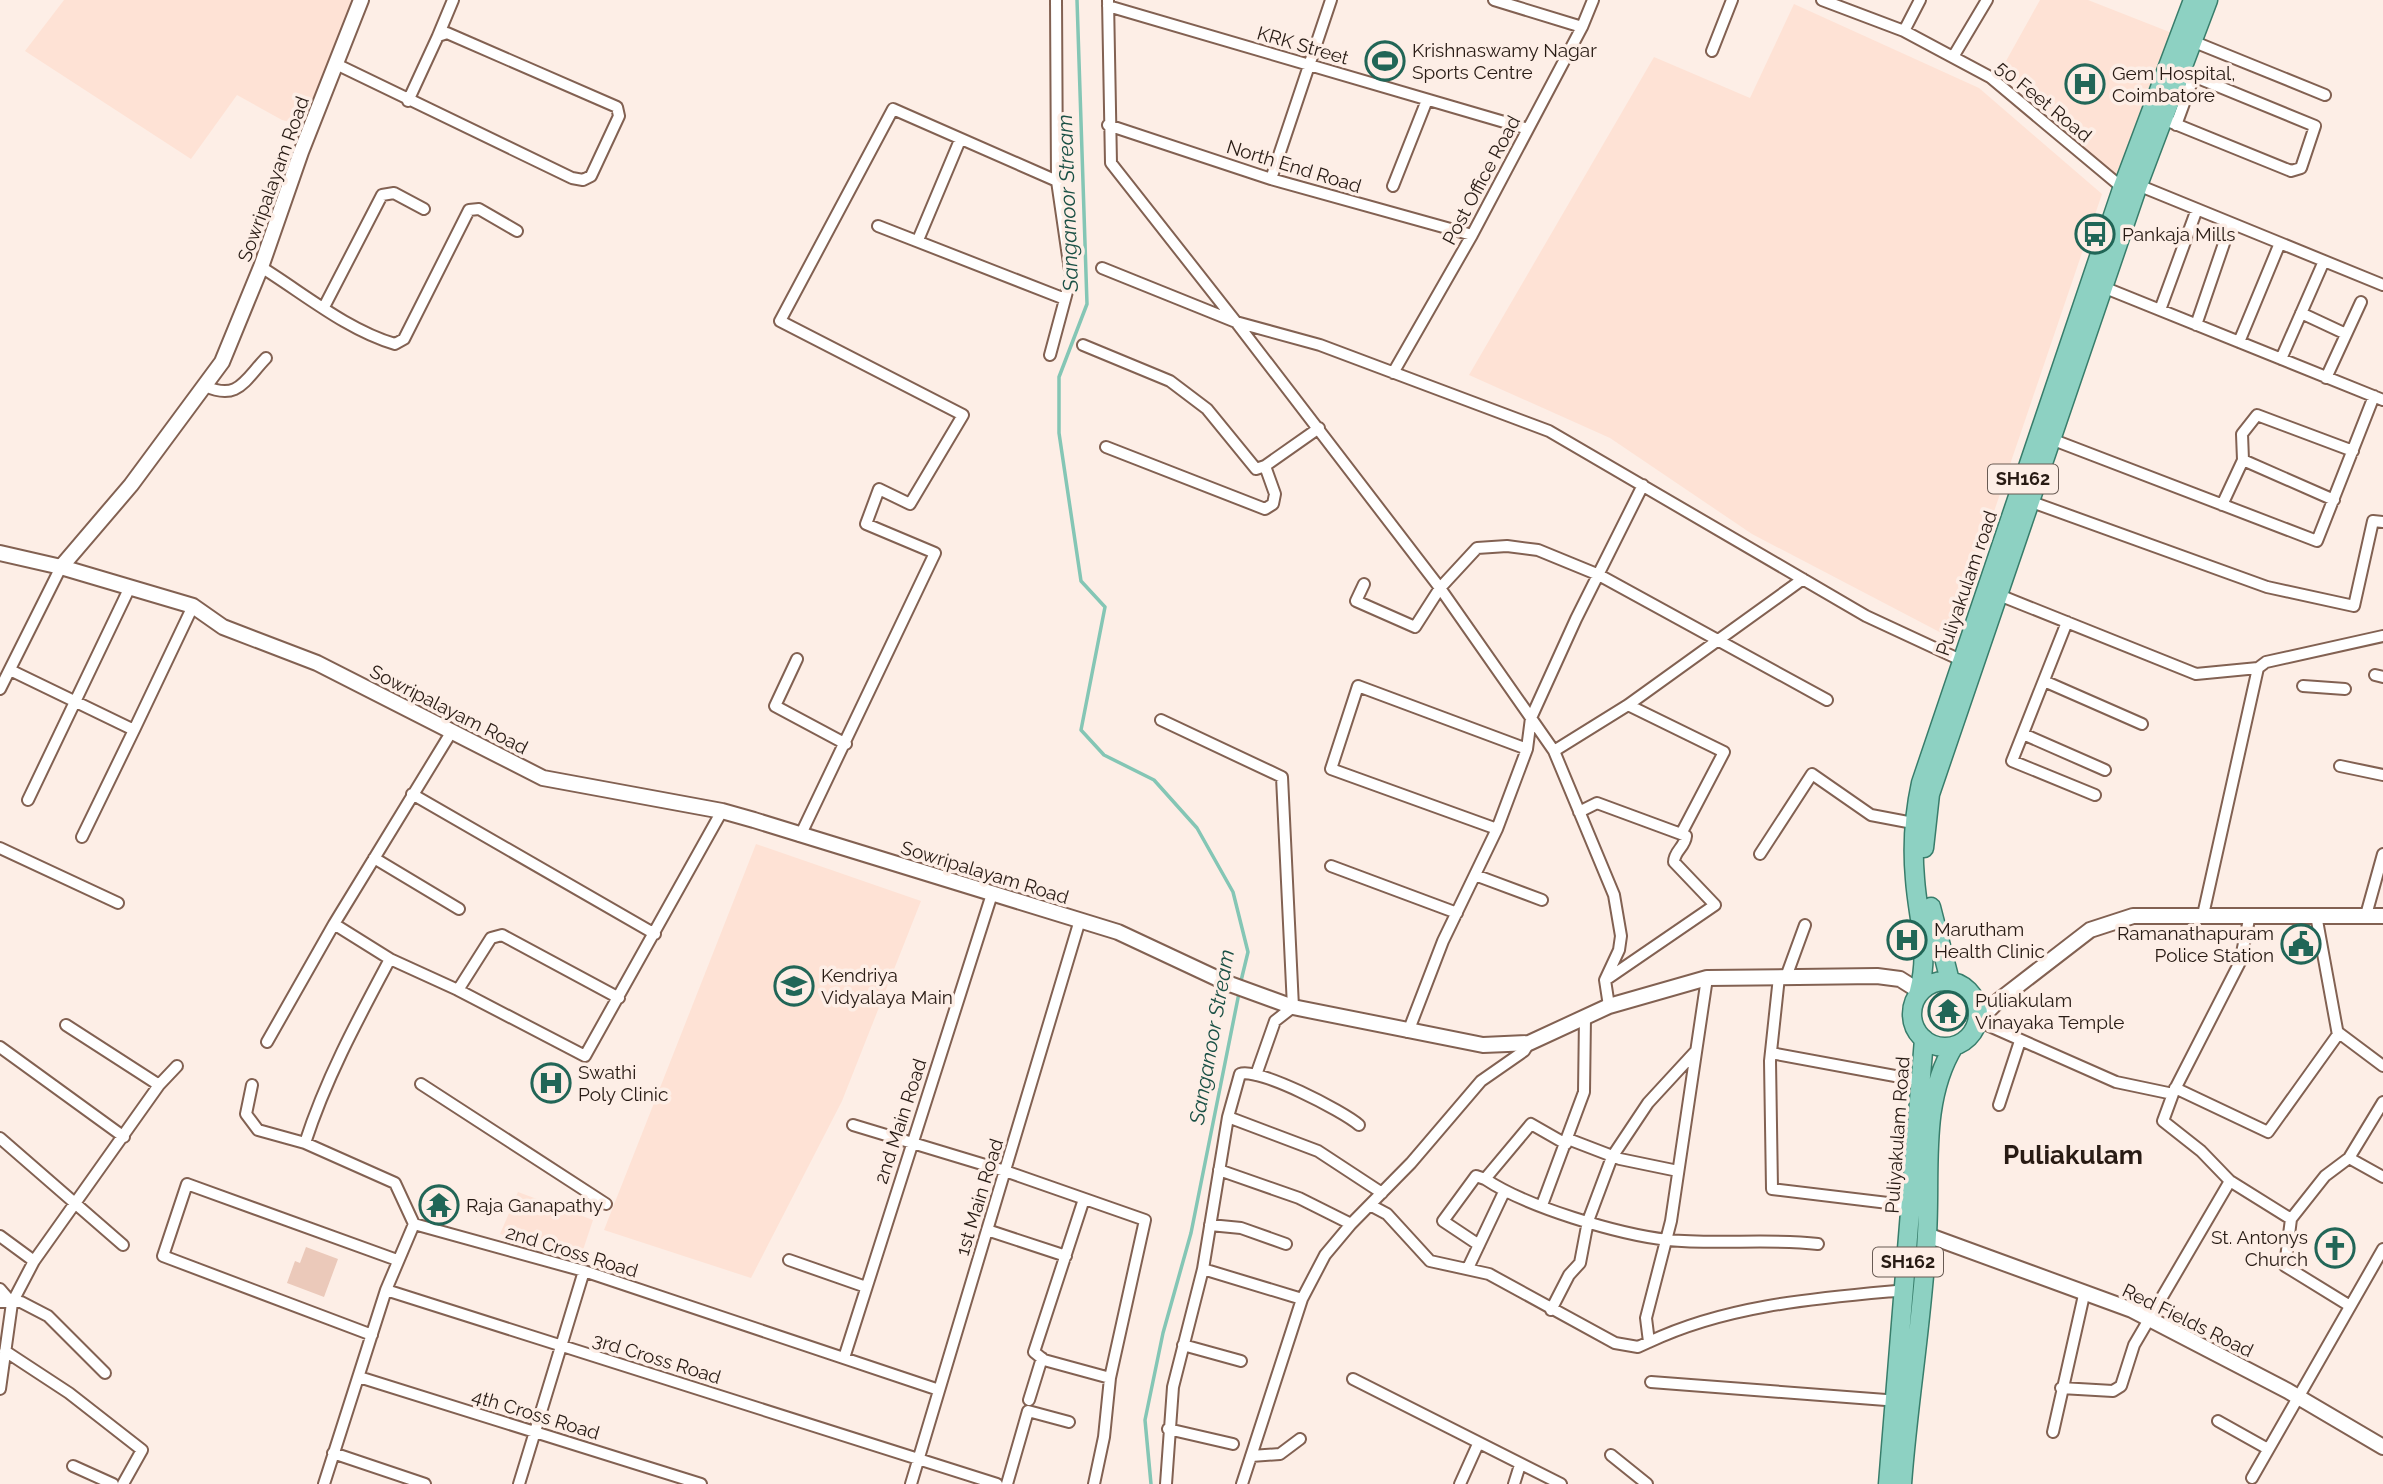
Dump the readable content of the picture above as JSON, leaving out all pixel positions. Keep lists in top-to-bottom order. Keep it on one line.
{"streets":{"main road":["SH162","Puliyakulam road","Puliyakulam Road"],"street":["KRK Street","50 Feet Road","North End Road","Sowripalayam Road","Post Office Road","2nd Main Road","1st Main Road","2nd Cross Road","Red Fields Road","3rd Cross Road","4th Cross Road"]},"crossings":[["KRK Street","Post Office Road"],["50 Feet Road","Puliyakulam road"],["North End Road","Post Office Road"],["Sowripalayam Road","Puliyakulam road"],["Sowripalayam Road","2nd Main Road"],["Sowripalayam Road","Puliyakulam Road"],["Sowripalayam Road","1st Main Road"],["Puliyakulam road","Puliyakulam Road"],["2nd Main Road","2nd Cross Road"],["Puliyakulam Road","Red Fields Road"],["1st Main Road","2nd Cross Road"],["1st Main Road","3rd Cross Road"]],"districts":["Puliakulam"],"water":["Sanganoor Stream"],"places":{"sports":["Krishnaswamy Nagar Sports Centre"],"hospital":["Gem Hospital, Coimbatore","Marutham Health Clinic","Swathi Poly Clinic"],"bus stop":["Pankaja Mills"],"public building":["Ramanathapuram Police Station"],"school or university":["Kendriya Vidyalaya Main"],"temple":["Puliakulam Vinayaka Temple","Raja Ganapathy"],"church":["St. Antonys Church"]}}
